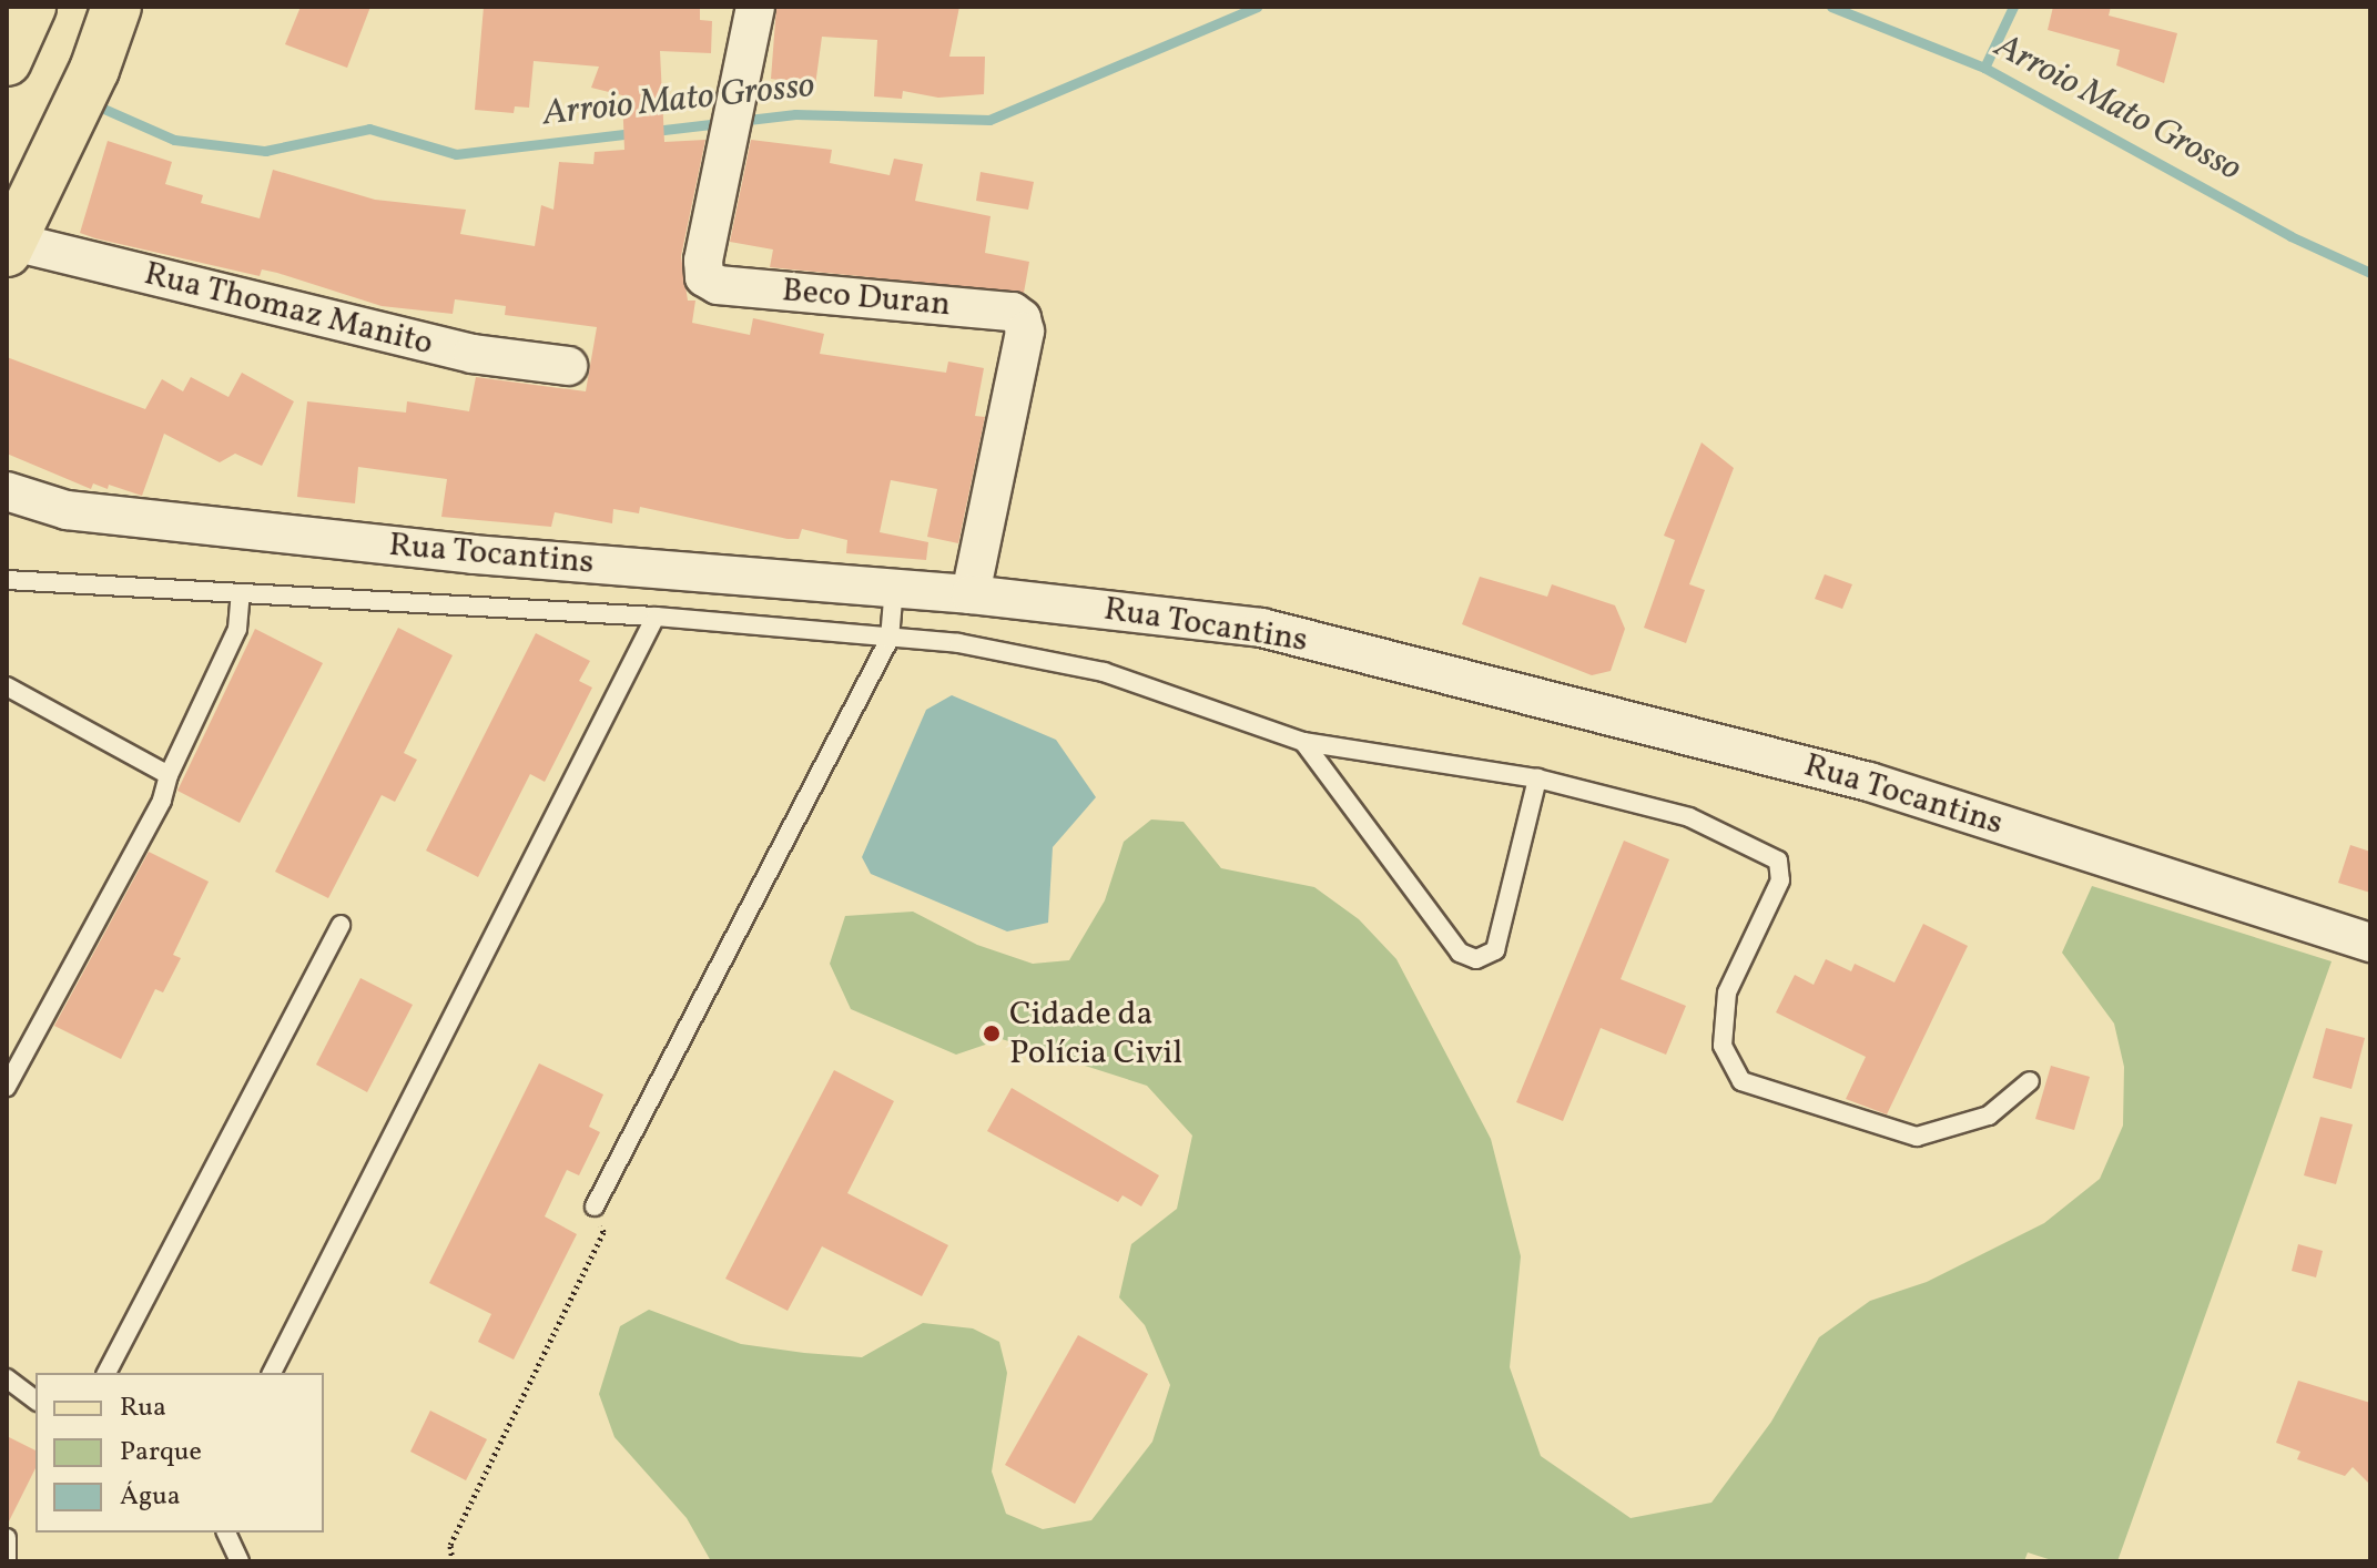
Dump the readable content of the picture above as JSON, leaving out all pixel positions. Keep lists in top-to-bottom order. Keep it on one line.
{"streets":{"street":["Beco Duran","Rua Thomaz Manito","Rua Tocantins"]},"crossings":[["Beco Duran","Rua Tocantins"]],"water":["Arroio Mato Grosso"],"places":["Cidade da Polícia Civil"],"legend":["Rua","Parque","Água"]}
